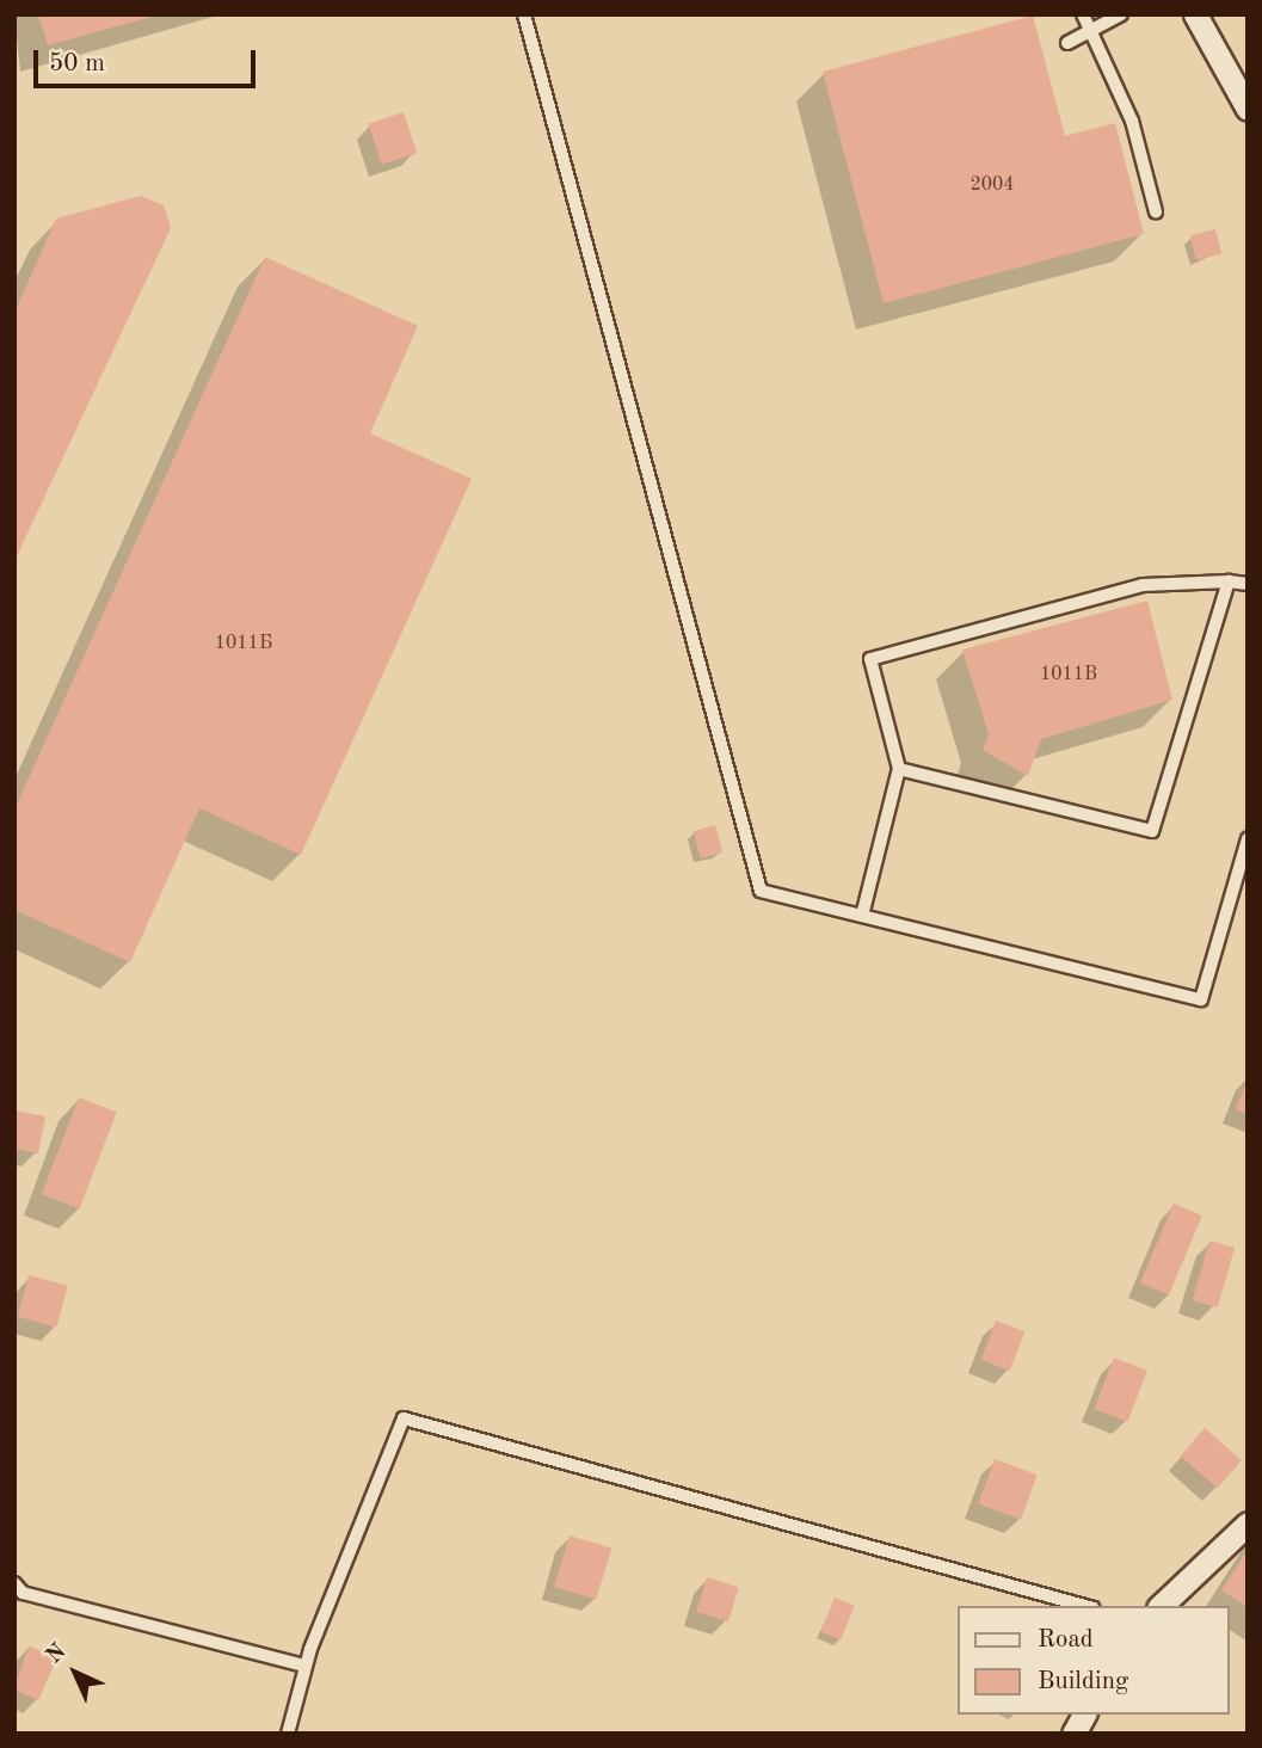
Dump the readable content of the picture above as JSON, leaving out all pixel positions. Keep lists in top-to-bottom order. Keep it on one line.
{"house_numbers":["2004","1011Б","1011В"],"legend":["Road","Building"],"scale_bar":"50 m","north":"top left"}
